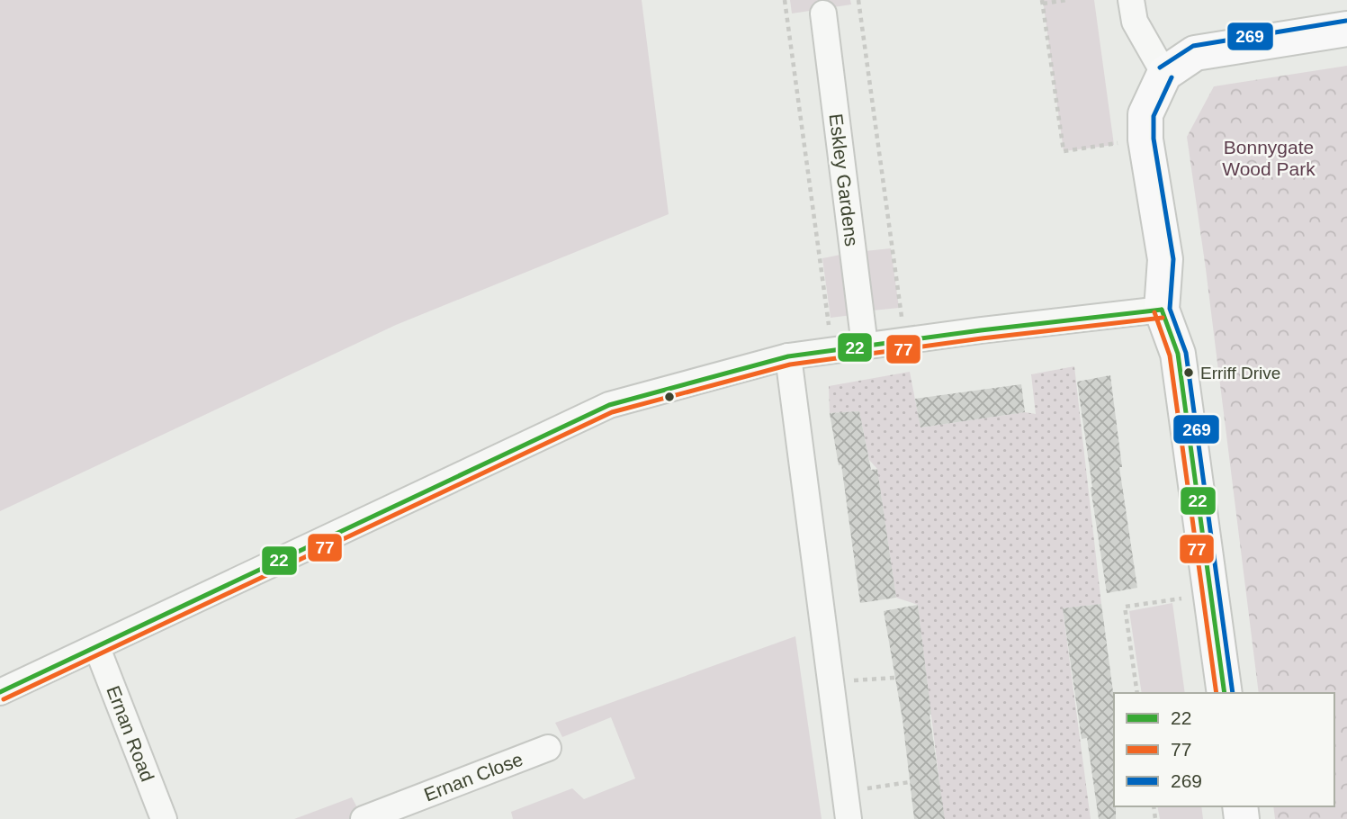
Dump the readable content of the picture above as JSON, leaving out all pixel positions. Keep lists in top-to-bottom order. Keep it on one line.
{"streets":{"street":["Eskley Gardens","Ernan Road","Ernan Close"]},"parks":["Bonnygate Wood Park"],"places":["Erriff Drive"],"lines":["transit line 269","transit line 22","transit line 77"],"legend":["22","77","269"]}
